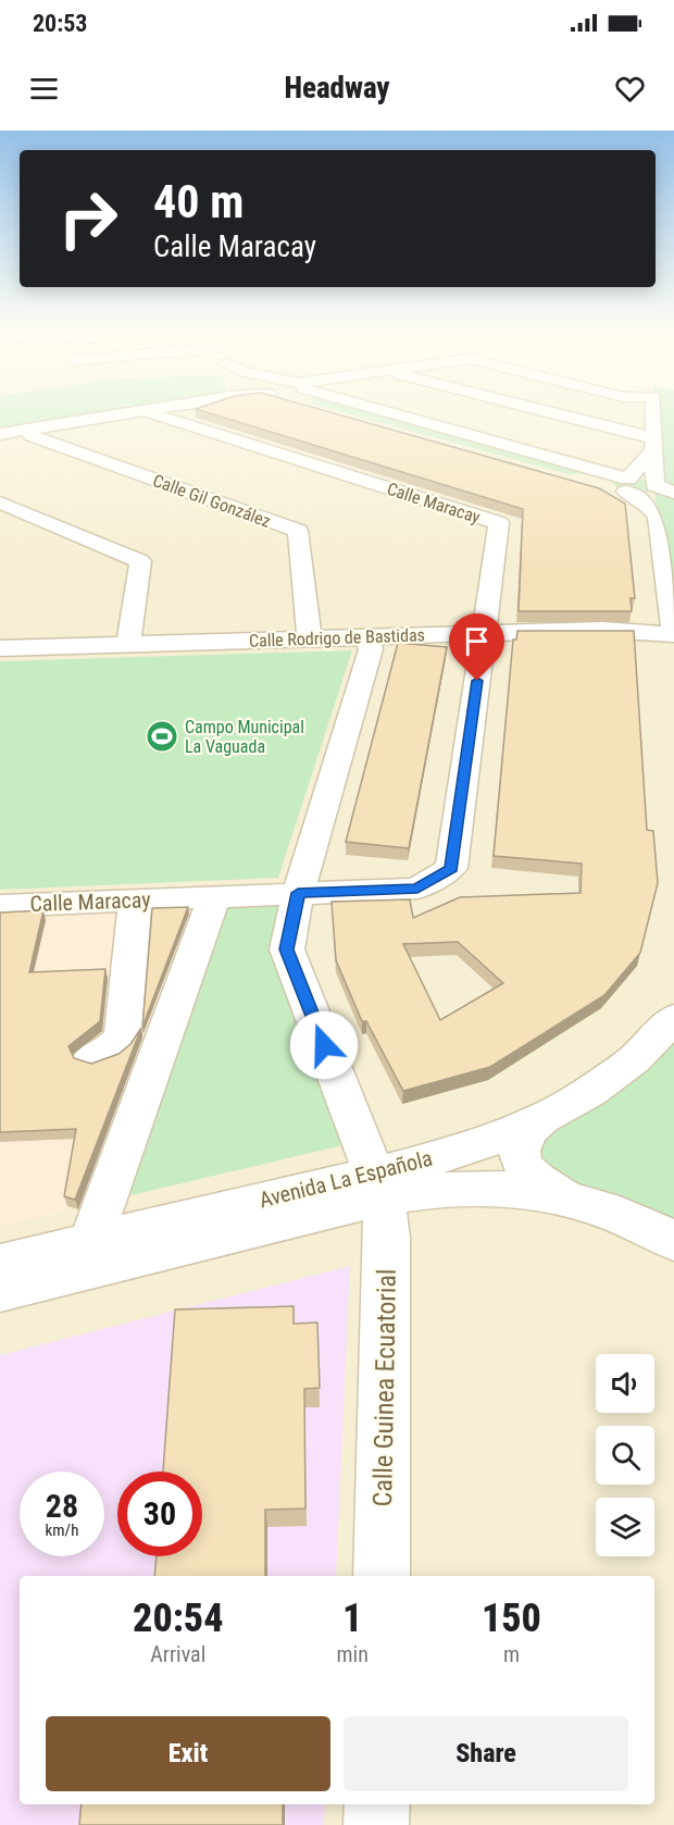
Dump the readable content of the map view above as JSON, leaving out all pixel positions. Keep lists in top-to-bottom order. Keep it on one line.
{"streets":{"street":["Calle Gil González","Calle Maracay","Calle Rodrigo de Bastidas","Avenida La Española","Calle Guinea Ecuatorial"]},"crossings":[["Calle Gil González","Calle Rodrigo de Bastidas"],["Calle Maracay","Calle Rodrigo de Bastidas"],["Avenida La Española","Calle Guinea Ecuatorial"]],"places":{"sports":["Campo Municipal La Vaguada"]},"page":{"status":"20:53","header":"Headway","turn":["40 m","Calle Maracay"],"speed":"28 km/h","limit":"30","eta":["20:54","Arrival","1","min","150","m"],"buttons":["Exit","Share"]}}
